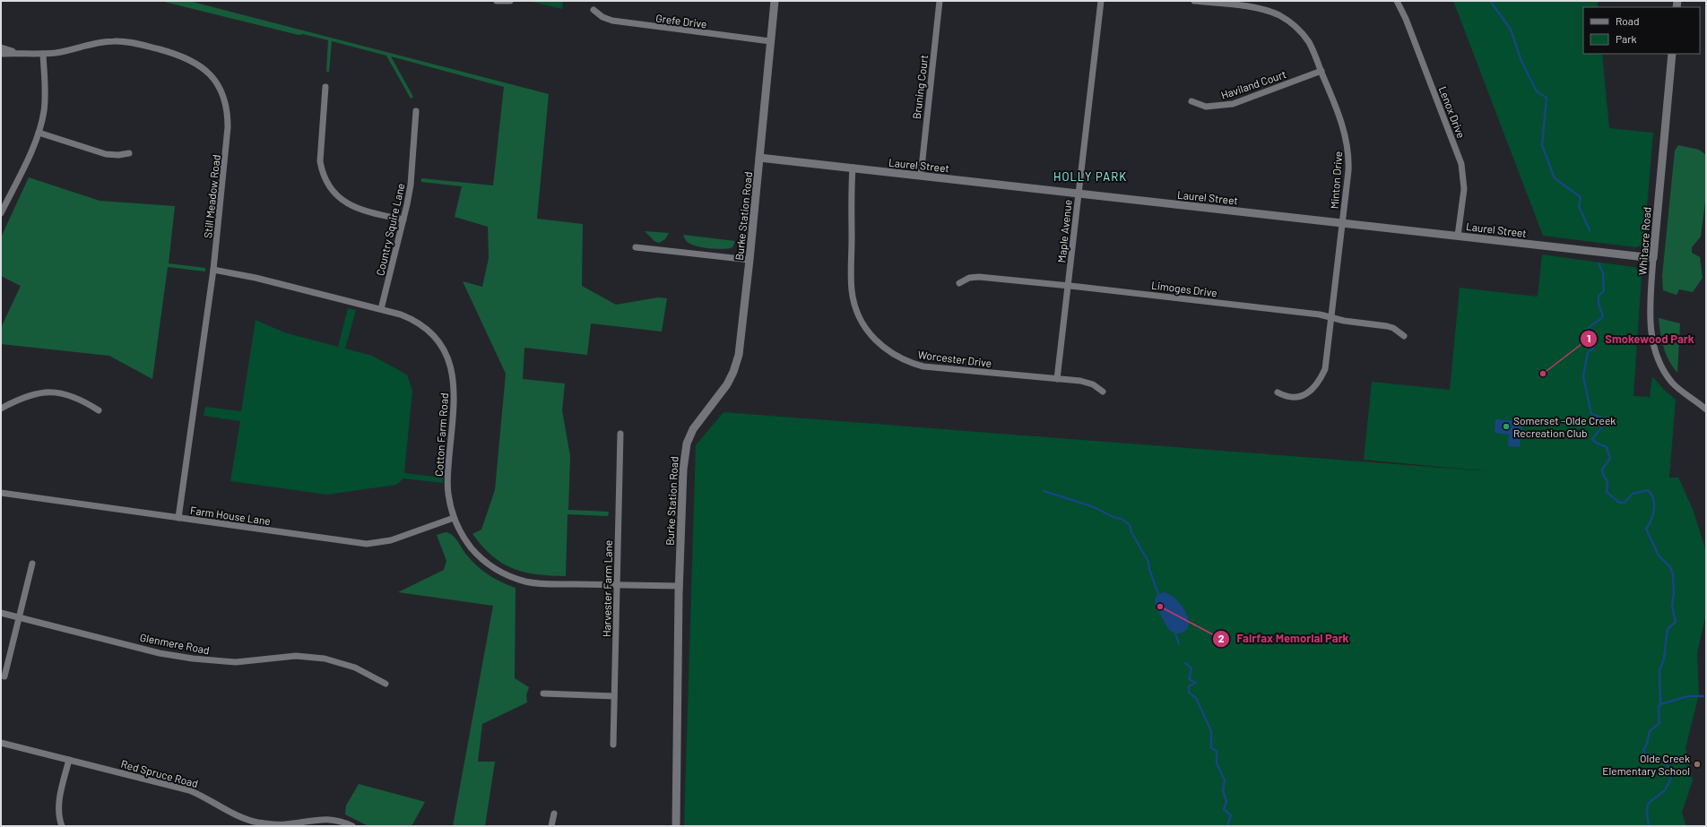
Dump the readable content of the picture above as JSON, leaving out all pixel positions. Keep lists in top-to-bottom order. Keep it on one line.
{"streets":{"street":["Grefe Drive","Haviland Court","Bruning Court","Lenox Drive","Laurel Street","Minton Drive","Still Meadow Road","Burke Station Road","Country Squire Lane","Maple Avenue","Whitacre Road","Limoges Drive","Worcester Drive","Cotton Farm Road","Farm House Lane","Harvester Farm Lane","Glenmere Road","Red Spruce Road"]},"crossings":[["Grefe Drive","Burke Station Road"],["Haviland Court","Minton Drive"],["Bruning Court","Laurel Street"],["Lenox Drive","Laurel Street"],["Laurel Street","Minton Drive"],["Laurel Street","Burke Station Road"],["Laurel Street","Maple Avenue"],["Laurel Street","Whitacre Road"],["Laurel Street","Worcester Drive"],["Minton Drive","Limoges Drive"],["Still Meadow Road","Cotton Farm Road"],["Still Meadow Road","Farm House Lane"],["Burke Station Road","Cotton Farm Road"],["Country Squire Lane","Cotton Farm Road"],["Maple Avenue","Limoges Drive"],["Maple Avenue","Worcester Drive"],["Cotton Farm Road","Farm House Lane"],["Cotton Farm Road","Harvester Farm Lane"]],"districts":["HOLLY PARK"],"places":["Smokewood Park","Somerset –Olde Creek Recreation Club","Fairfax Memorial Park","Olde Creek Elementary School"],"legend":["Road","Park"]}
